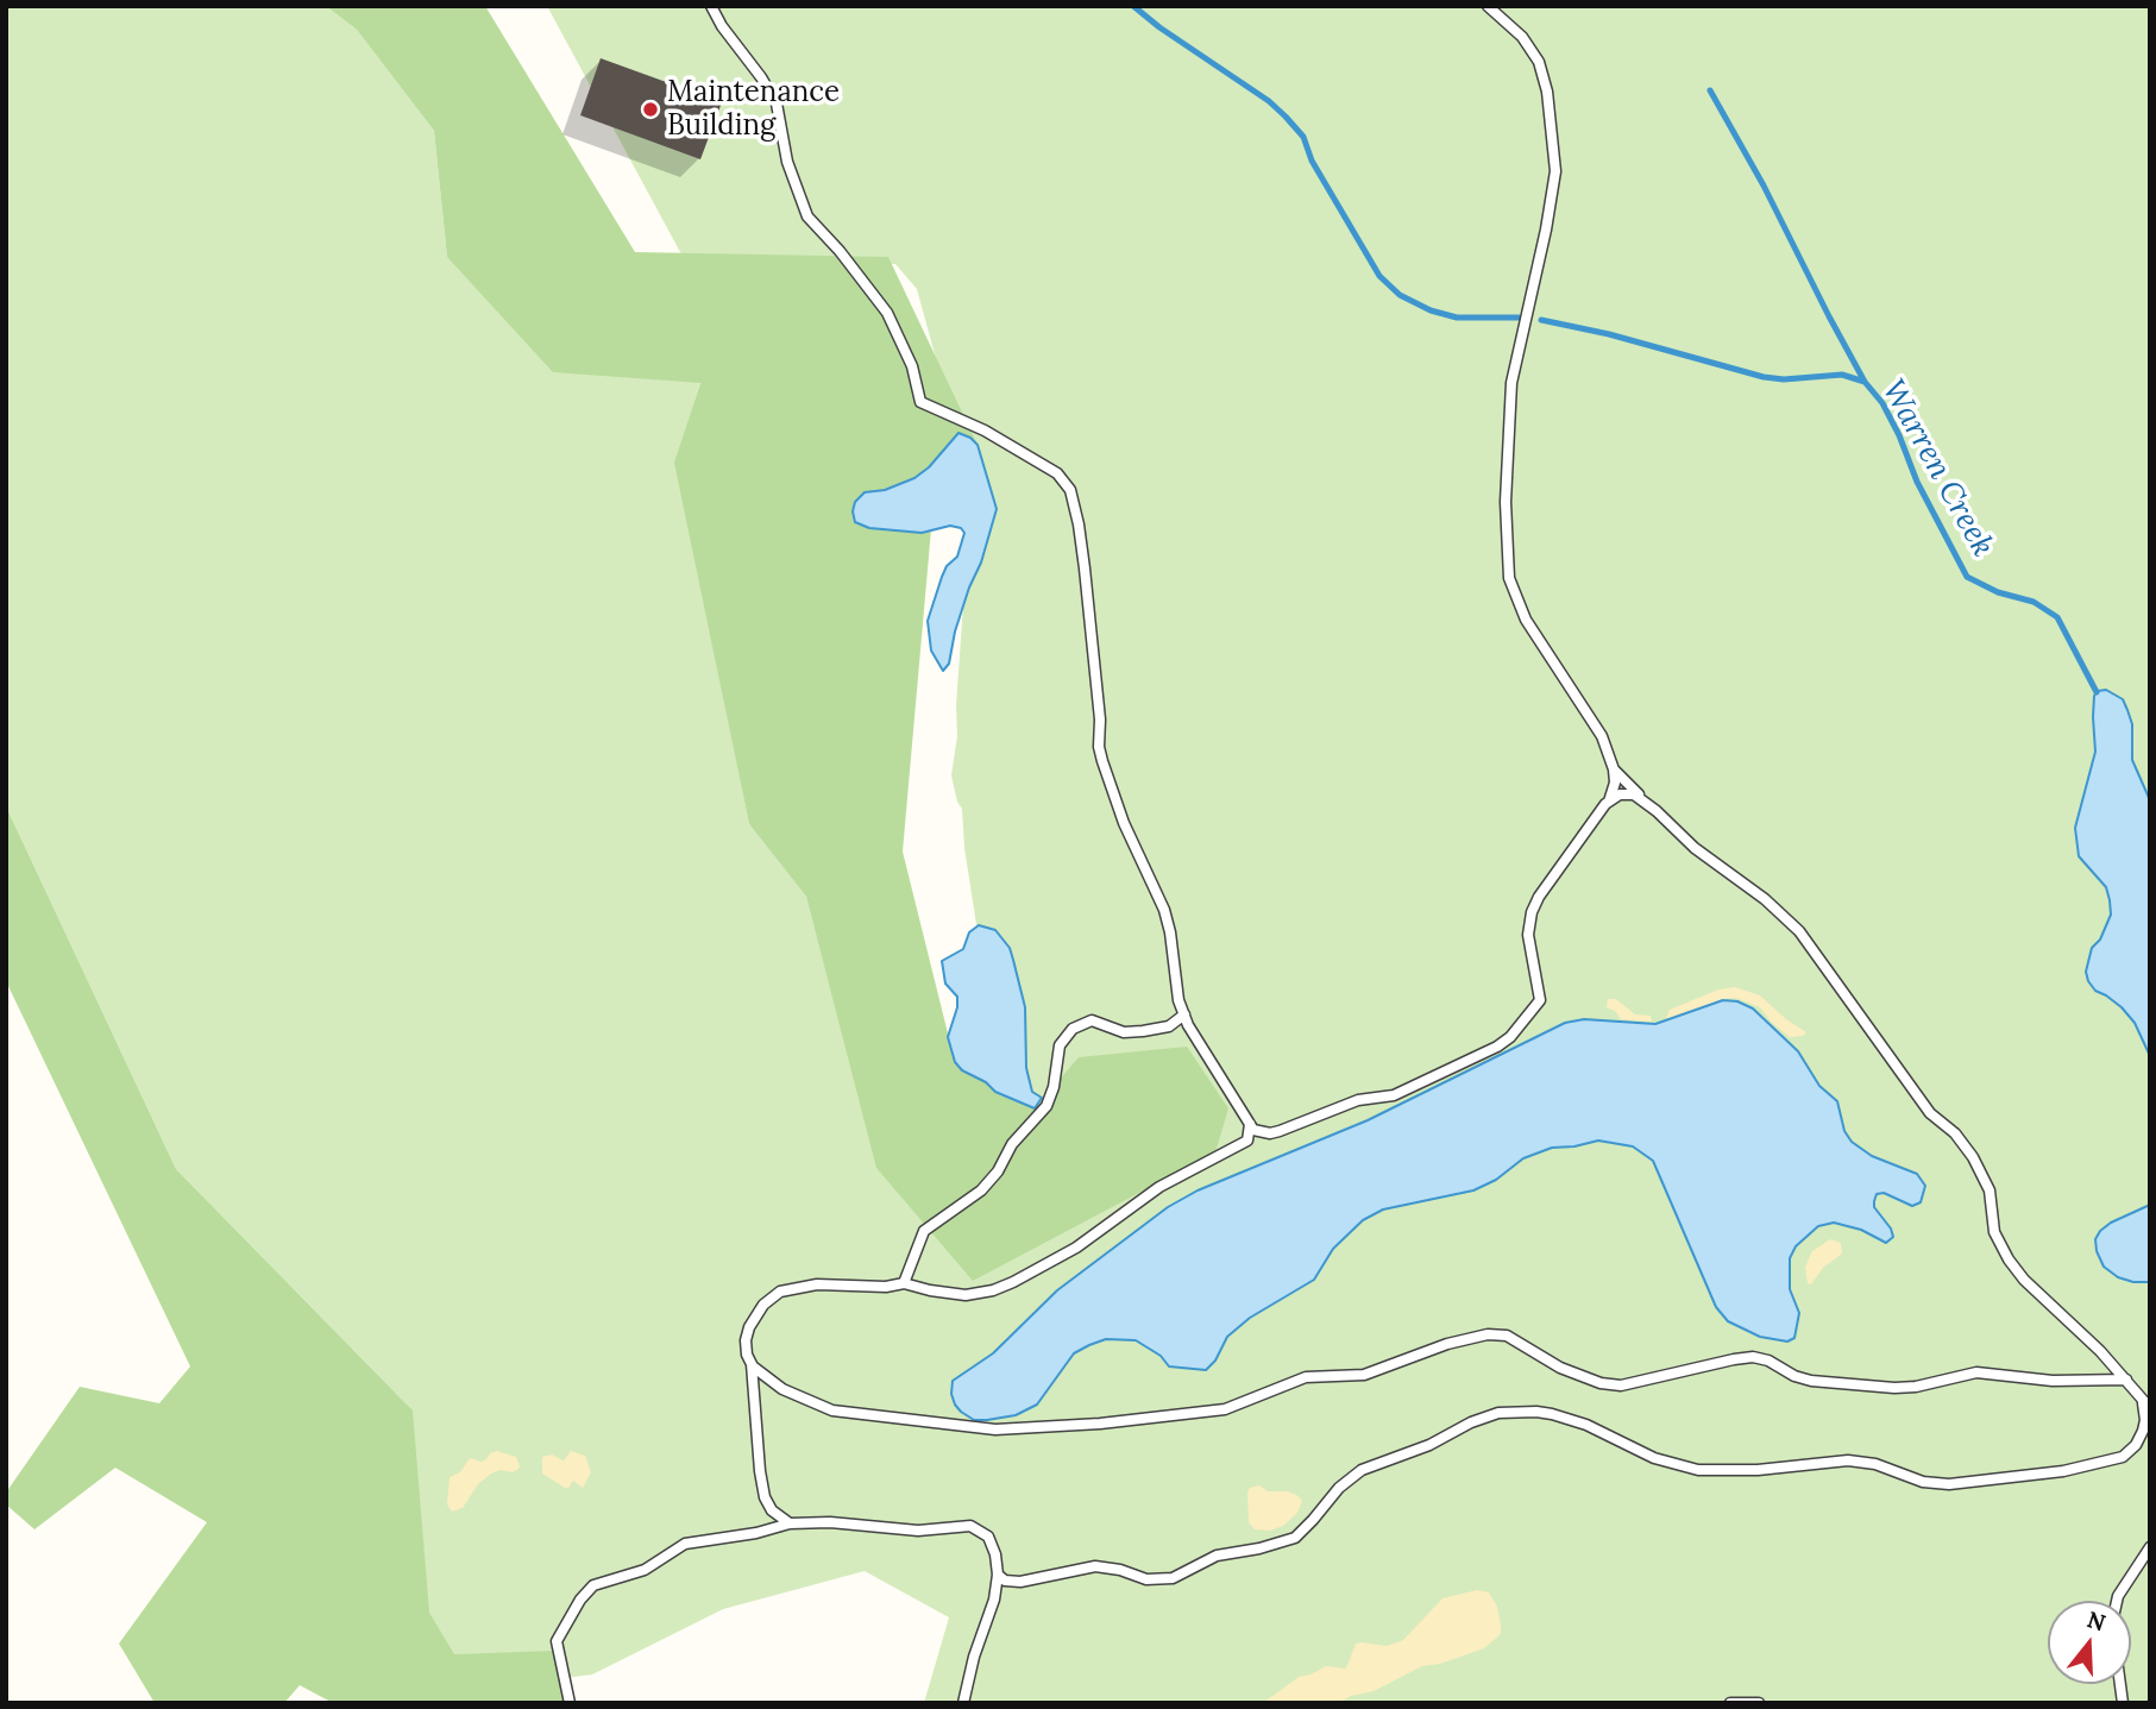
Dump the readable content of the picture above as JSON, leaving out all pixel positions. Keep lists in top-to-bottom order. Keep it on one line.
{"water":["Warren Creek"],"places":["Maintenance Building"],"north":"top"}
